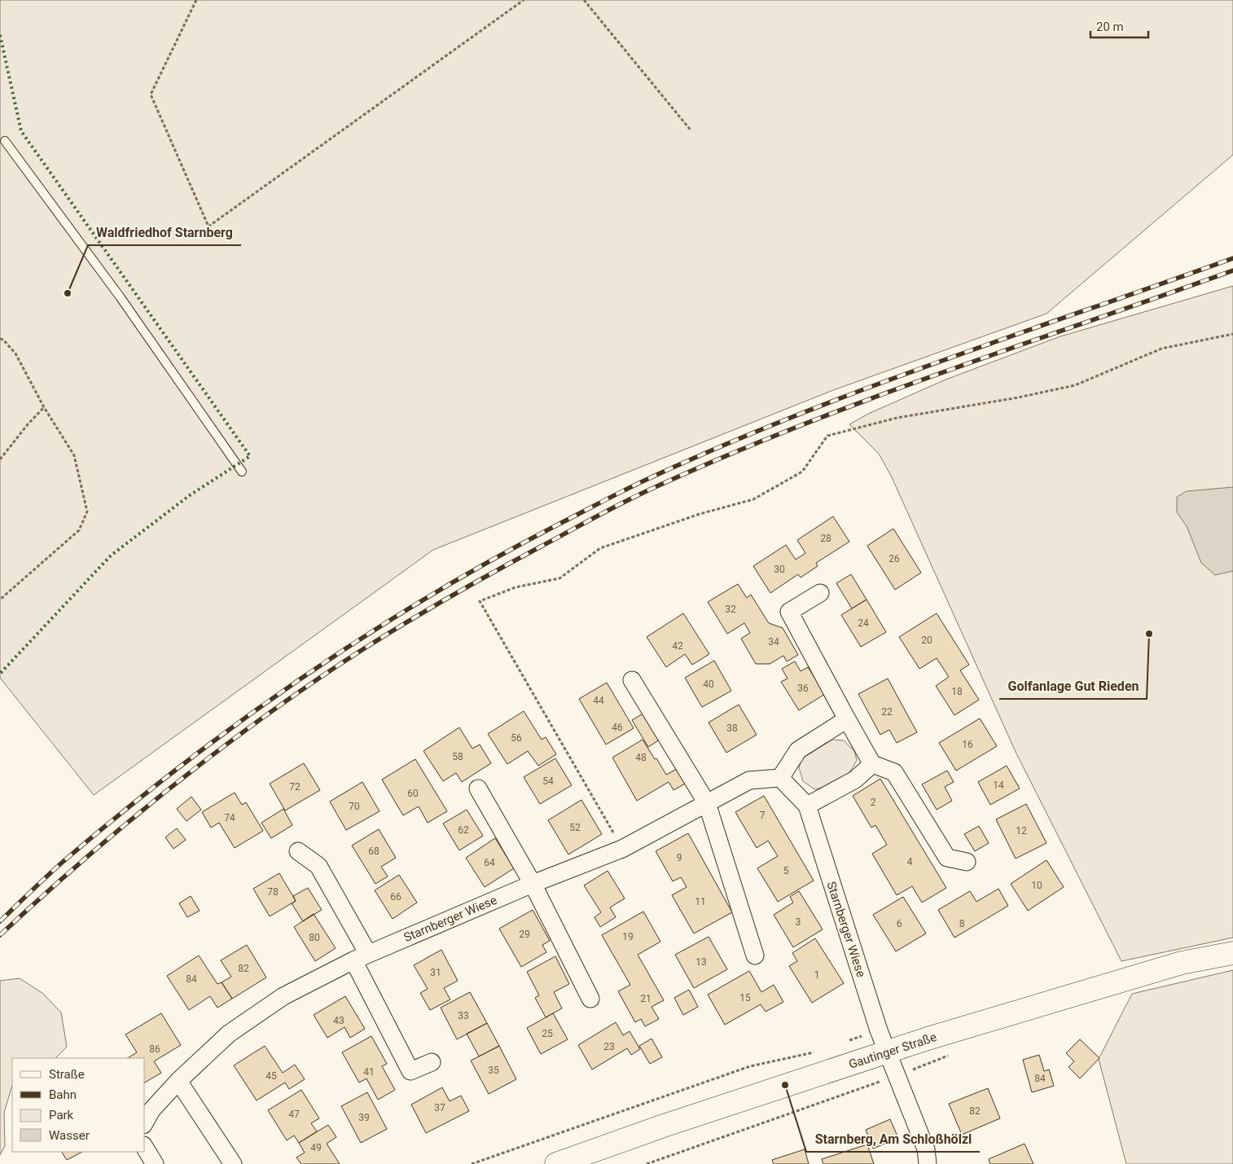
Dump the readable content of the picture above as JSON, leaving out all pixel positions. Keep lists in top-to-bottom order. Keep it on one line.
{"streets":{"main road":["Gautinger Straße"],"street":["Starnberger Wiese"]},"crossings":[["Starnberger Wiese","Gautinger Straße"]],"places":["Waldfriedhof Starnberg","Golfanlage Gut Rieden","Starnberg, Am Schloßhölzl"],"house_numbers":["28","26","30","32","24","20","34","42","40","36","18","44","22","46","38","56","16","58","48","54","14","72","60","2","70","7","74","52","62","12","68","9","4","64","5","10","78","66","11","3","6","8","29","19","80","13","82","31","1","84","15","21","33","43","25","23","86","35","41","45","84","37","82","47","39","49"],"legend":["Straße","Bahn","Park","Wasser"],"scale_bar":"20 m"}
